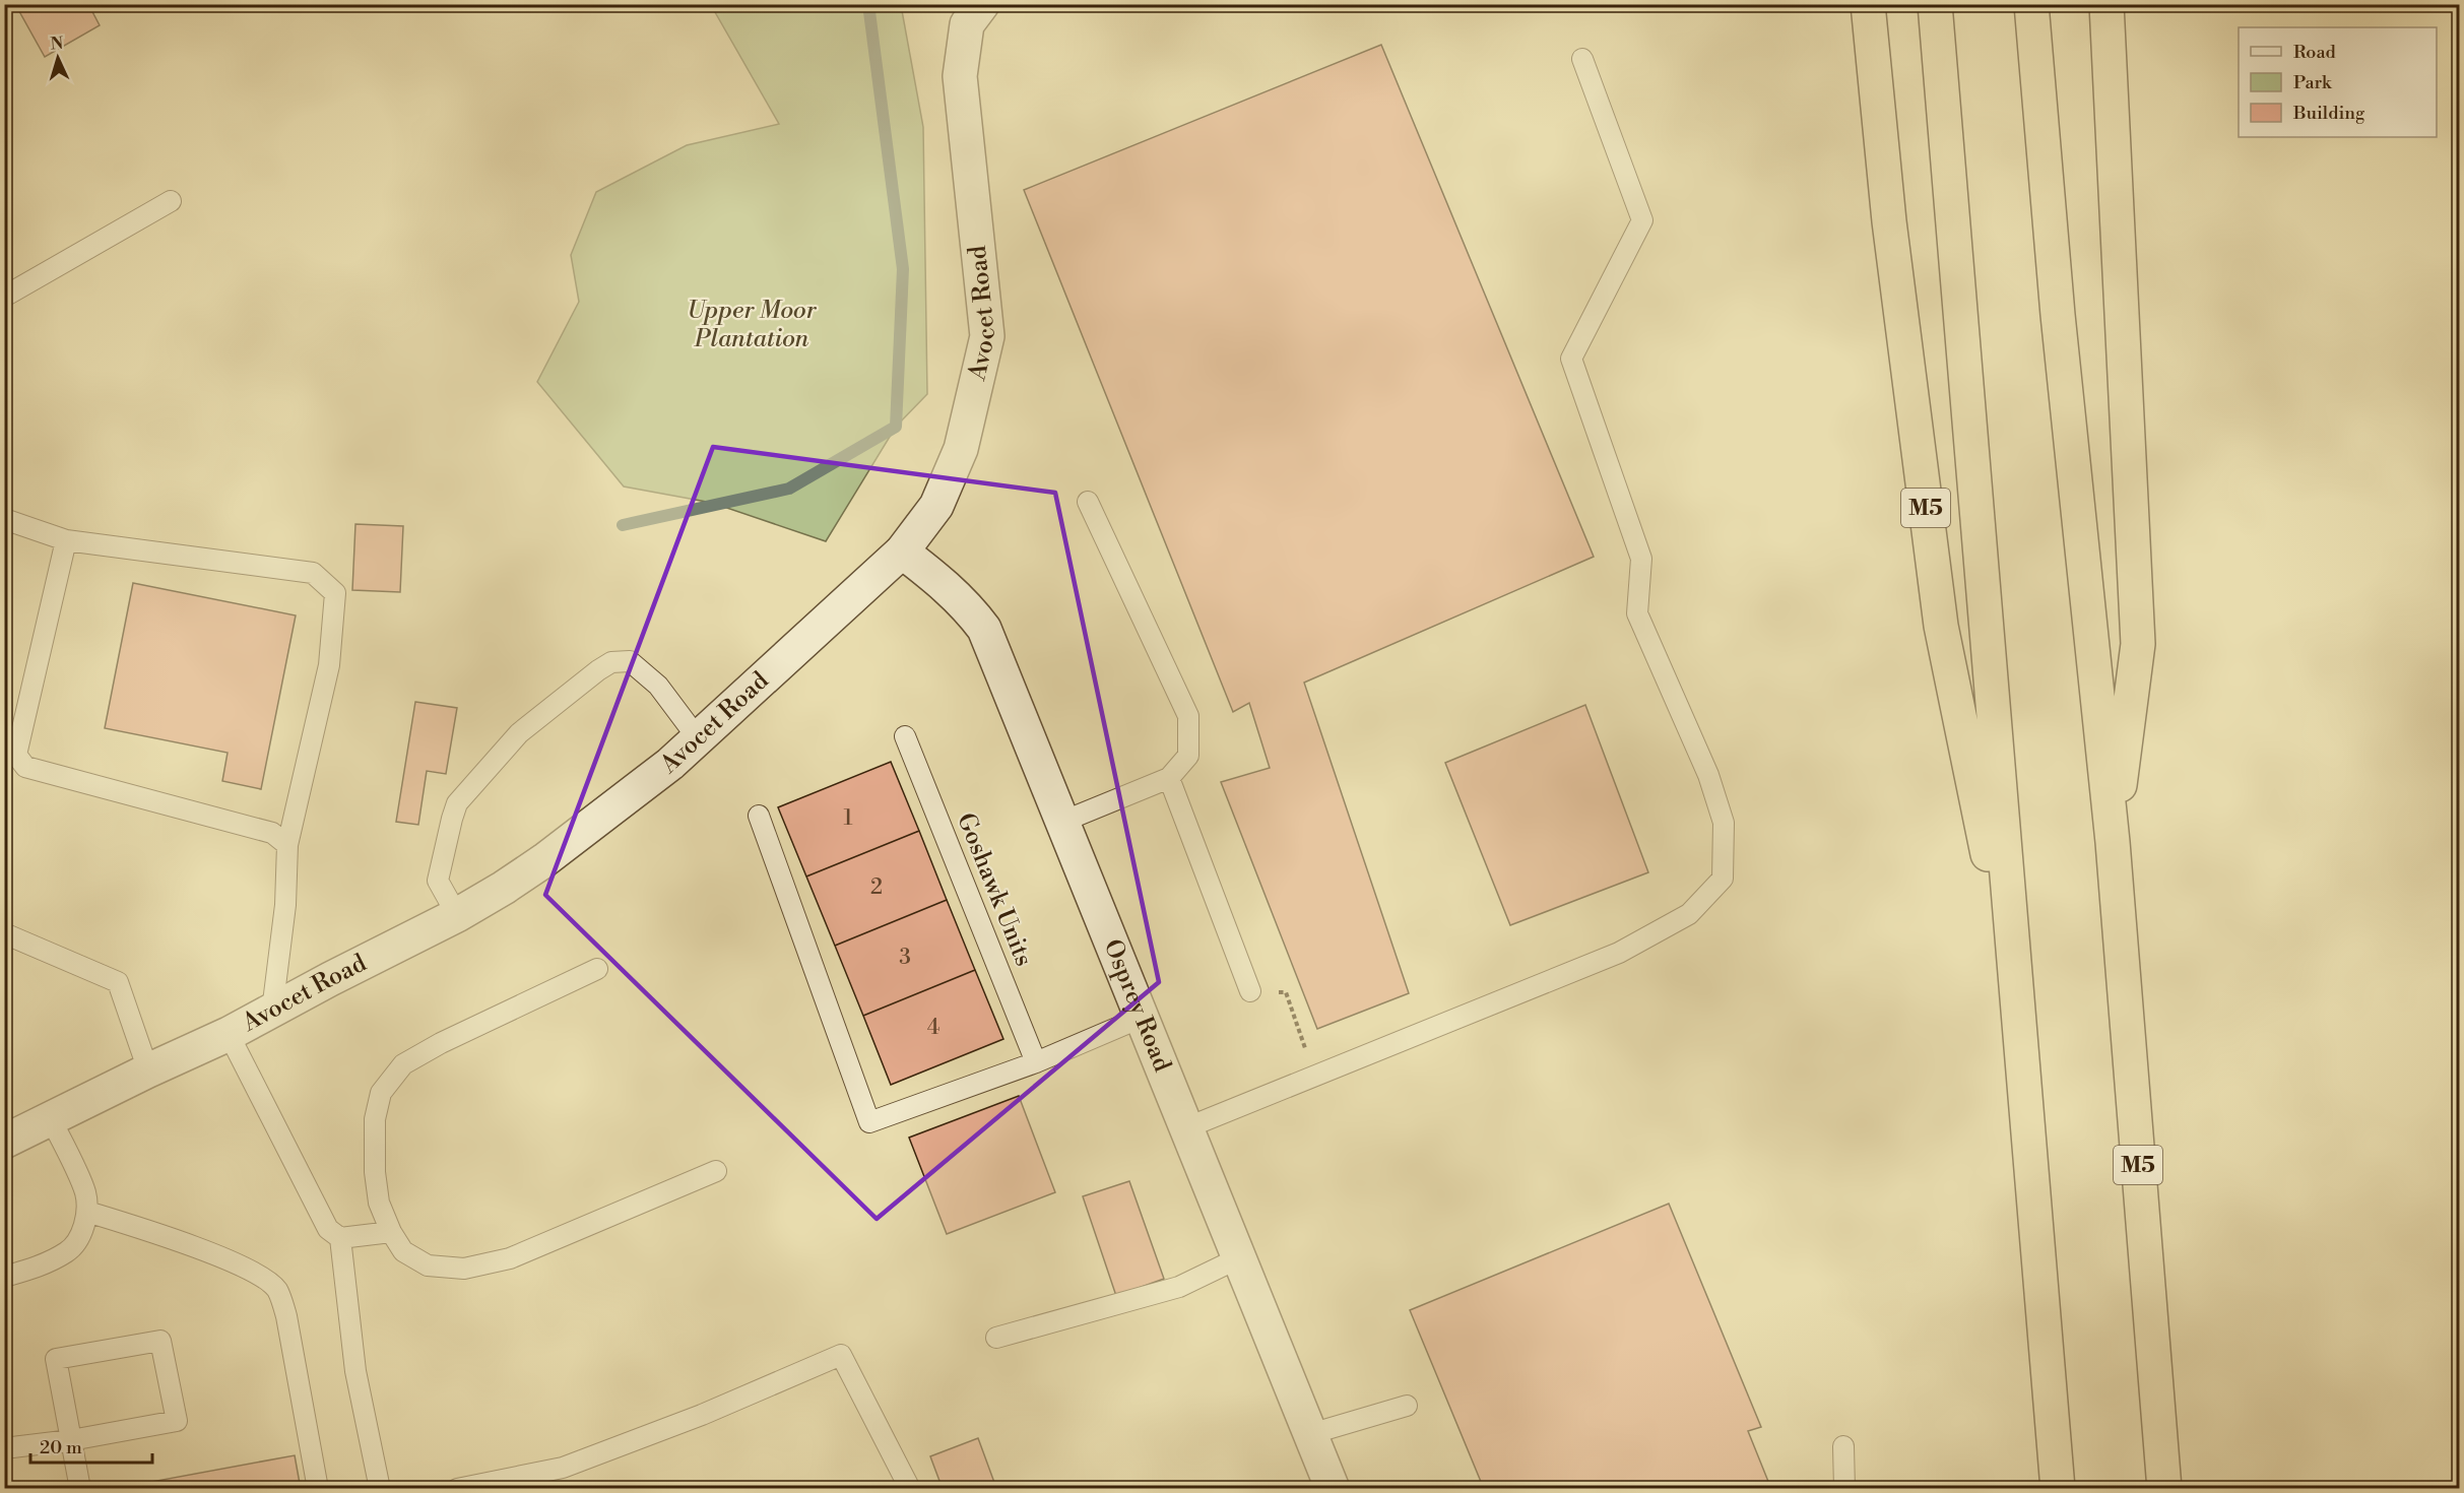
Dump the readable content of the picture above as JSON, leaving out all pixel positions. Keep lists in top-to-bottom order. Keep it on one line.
{"streets":{"highway":["M5"],"street":["Avocet Road","Osprey Road"],"lane":["Goshawk Units"]},"crossings":[["Avocet Road","Osprey Road"]],"parks":["Upper Moor Plantation"],"house_numbers":["1","2","3","4"],"legend":["Road","Park","Building"],"scale_bar":"20 m","north":"top"}
